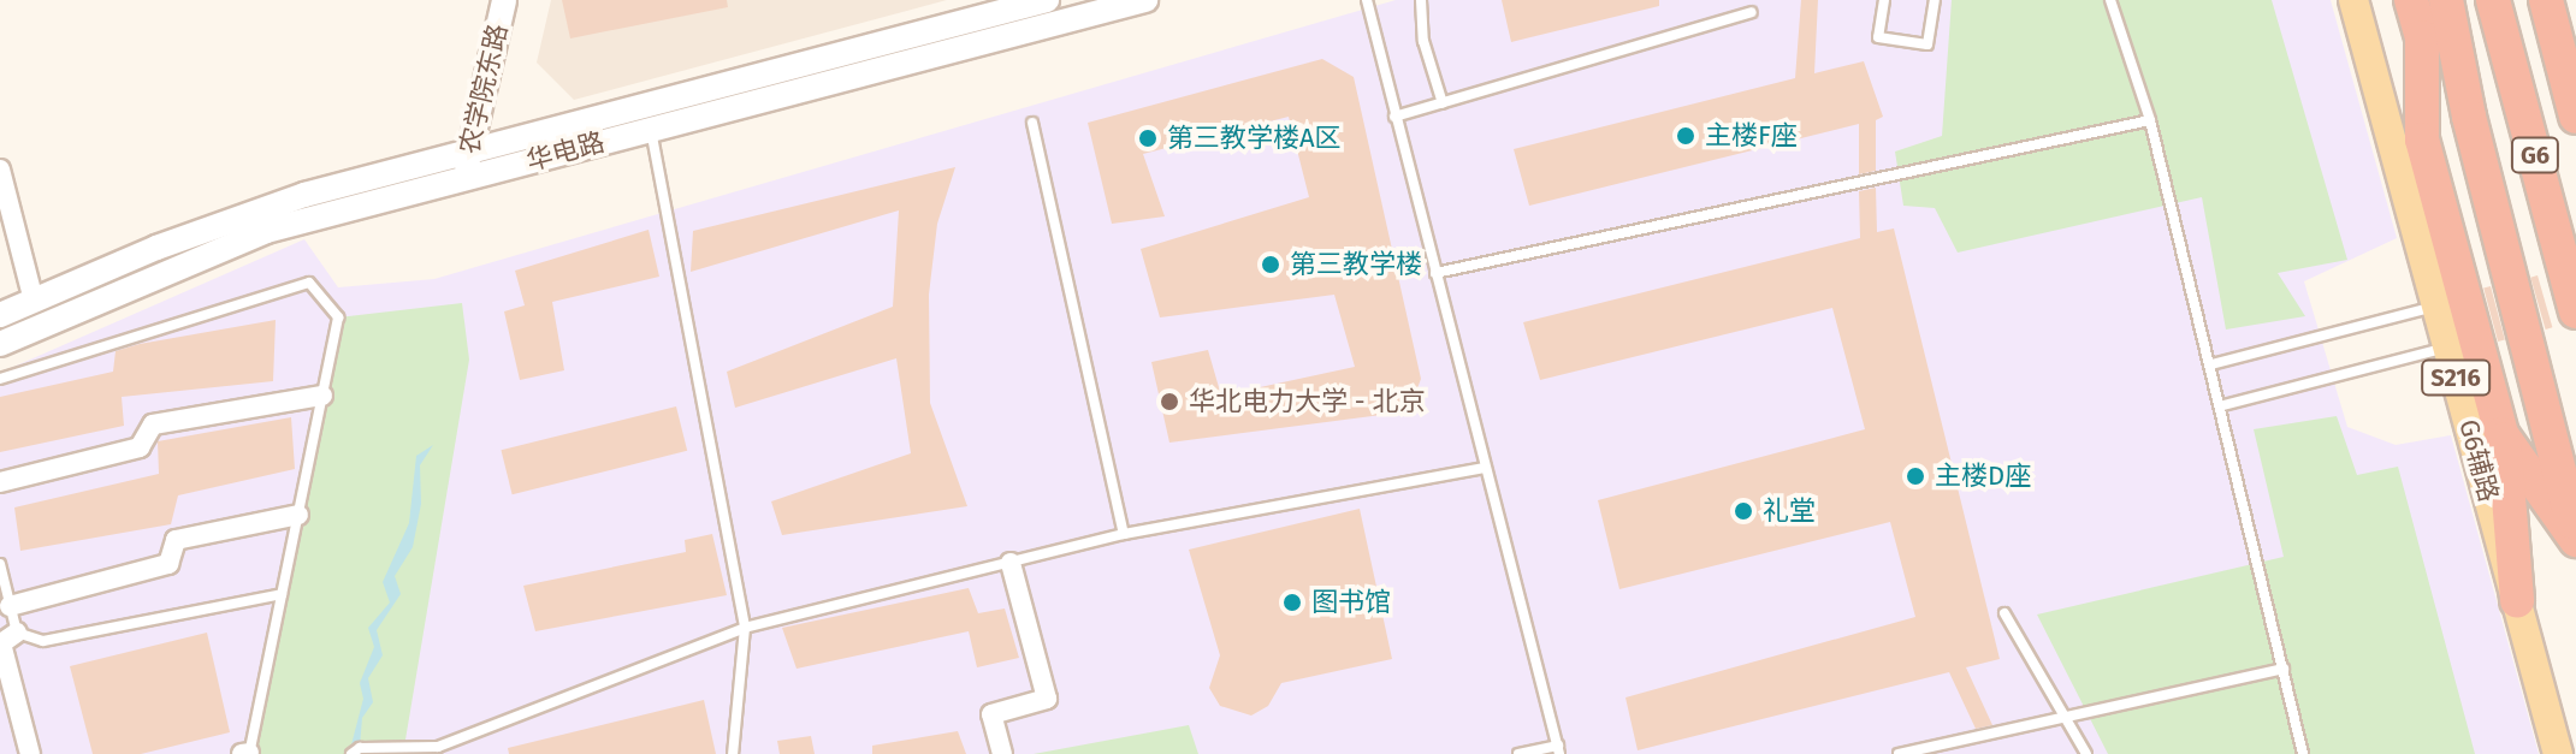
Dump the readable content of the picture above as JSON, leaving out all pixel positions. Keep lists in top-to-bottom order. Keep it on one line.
{"streets":{"highway":["G6"],"main road":["S216","G6辅路"],"street":["农学院东路","华电路"]},"crossings":[["农学院东路","华电路"]],"places":["主楼F座","第三教学楼A区","第三教学楼","华北电力大学 - 北京","主楼D座","礼堂","图书馆"]}
